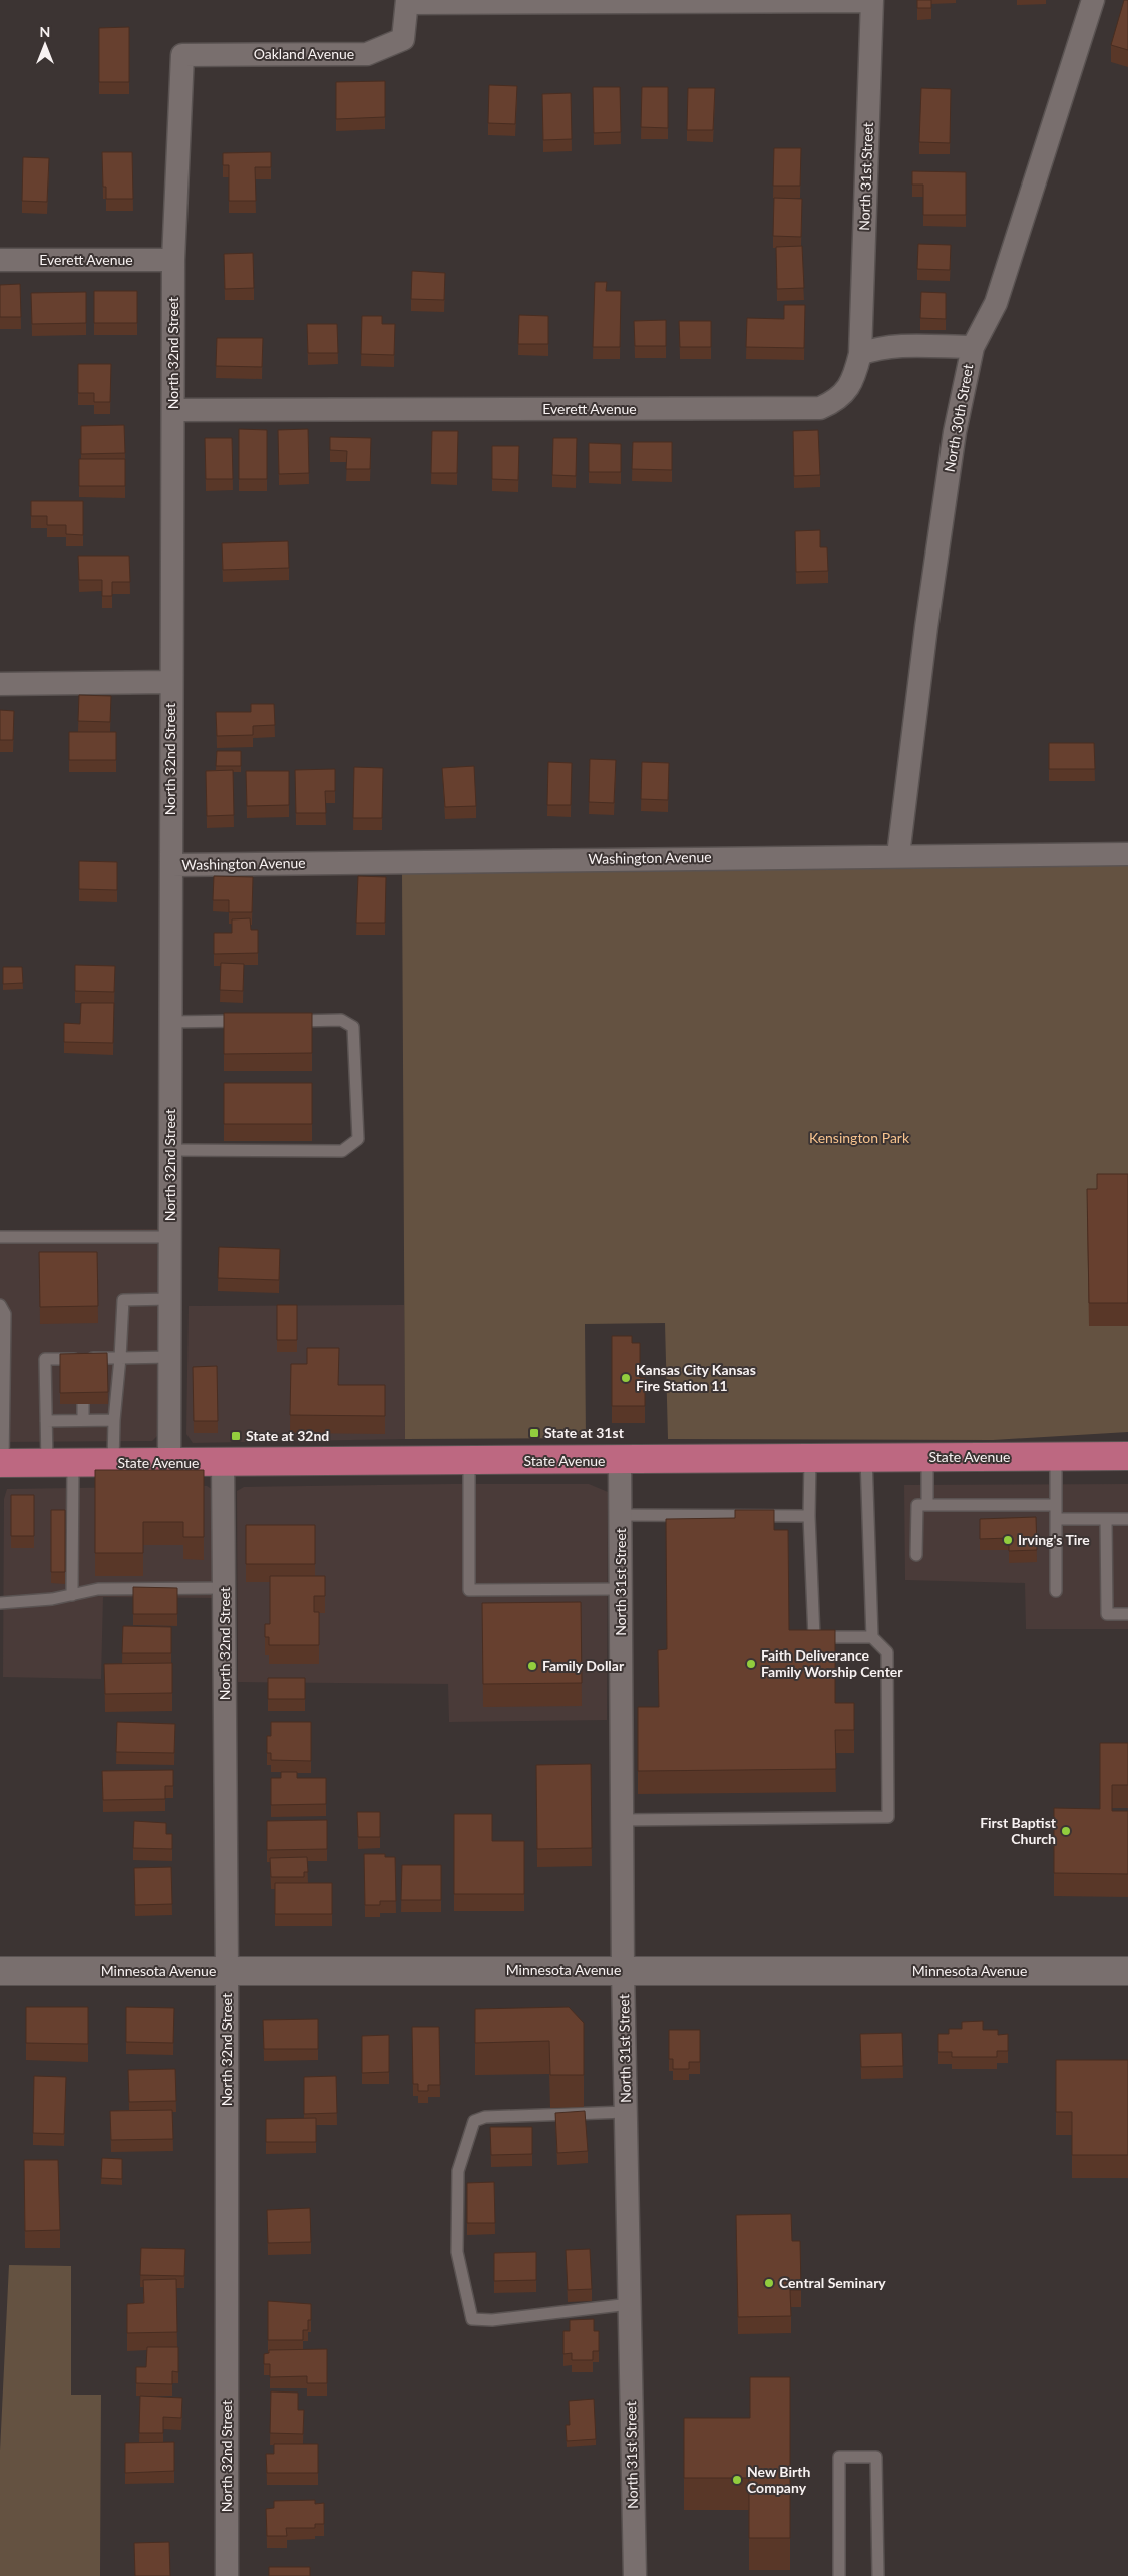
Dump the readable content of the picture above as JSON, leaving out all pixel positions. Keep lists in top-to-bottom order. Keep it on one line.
{"streets":{"main road":["State Avenue","Minnesota Avenue"],"street":["Oakland Avenue","North 31st Street","Everett Avenue","North 32nd Street","North 30th Street","Washington Avenue"]},"crossings":[["Oakland Avenue","North 31st Street"],["Oakland Avenue","North 32nd Street"],["North 31st Street","Everett Avenue"],["North 31st Street","State Avenue"],["North 31st Street","Minnesota Avenue"],["Everett Avenue","North 32nd Street"],["North 32nd Street","Washington Avenue"],["North 32nd Street","State Avenue"],["North 32nd Street","Minnesota Avenue"],["North 30th Street","Washington Avenue"]],"parks":["Kensington Park"],"places":{"other":["Kansas City Kansas Fire Station 11","Irving's Tire","Faith Deliverance Family Worship Center","Family Dollar","First Baptist Church","Central Seminary","New Birth Company"],"transit":["State at 31st","State at 32nd"]},"north":"top"}
